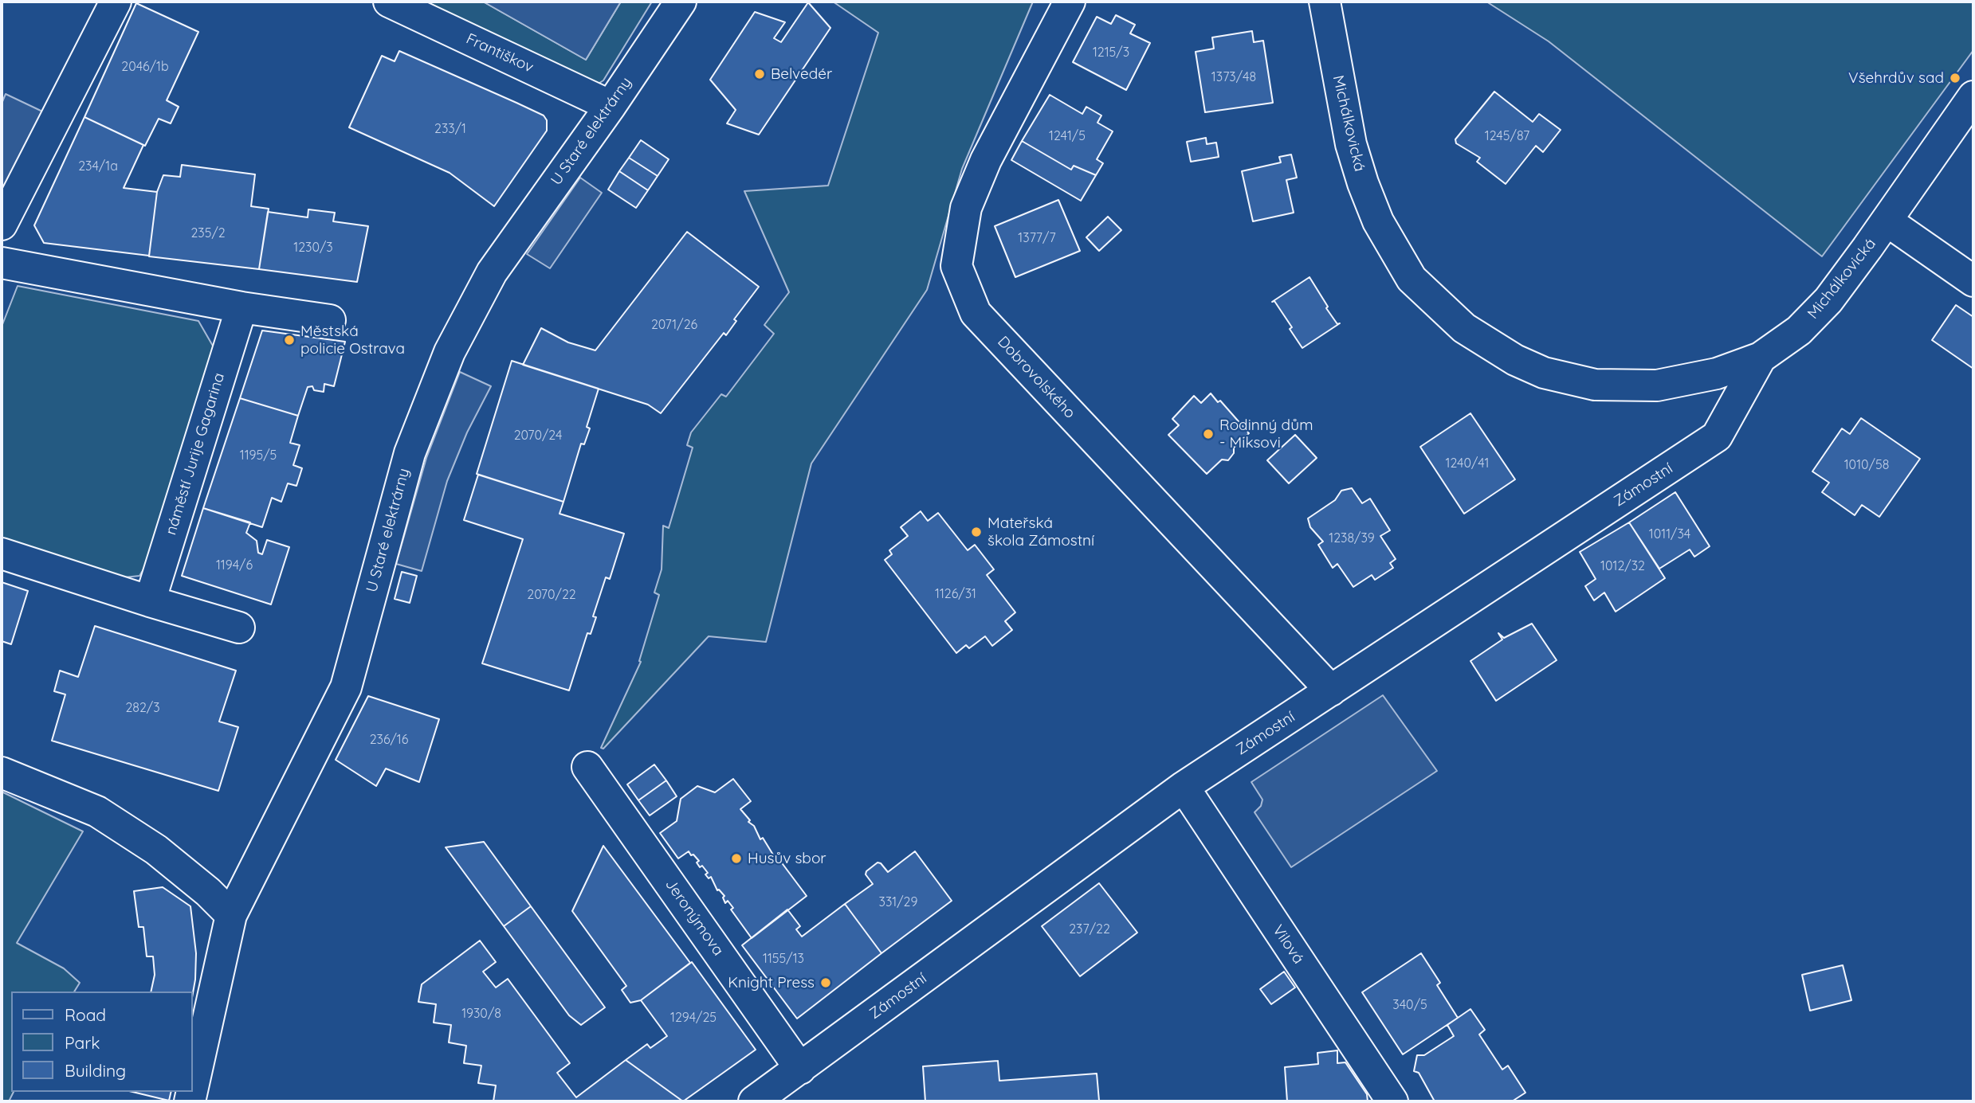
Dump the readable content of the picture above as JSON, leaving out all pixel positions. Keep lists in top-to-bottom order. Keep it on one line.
{"streets":{"street":["Františkov","Michálkovická","U Staré elektrárny","Dobrovolského","náměstí Jurije Gagarina","Zámostní","Jeronýmova","Vilová"]},"crossings":[["Františkov","U Staré elektrárny"],["Michálkovická","Zámostní"],["Dobrovolského","Zámostní"],["Zámostní","Jeronýmova"],["Zámostní","Vilová"]],"places":["Belvedér","Všehrdův sad","Městská policie Ostrava","Rodinný dům - Miksovi","Mateřská škola Zámostní","Husův sbor","Knight Press"],"house_numbers":["1215/3","2046/1b","1373/48","233/1","1241/5","1245/87","234/1a","235/2","1377/7","1230/3","2071/26","2070/24","1195/5","1240/41","1010/58","1011/34","1238/39","1194/6","1012/32","1126/31","2070/22","282/3","236/16","331/29","237/22","1155/13","340/5","1930/8","1294/25"],"legend":["Road","Park","Building"]}
